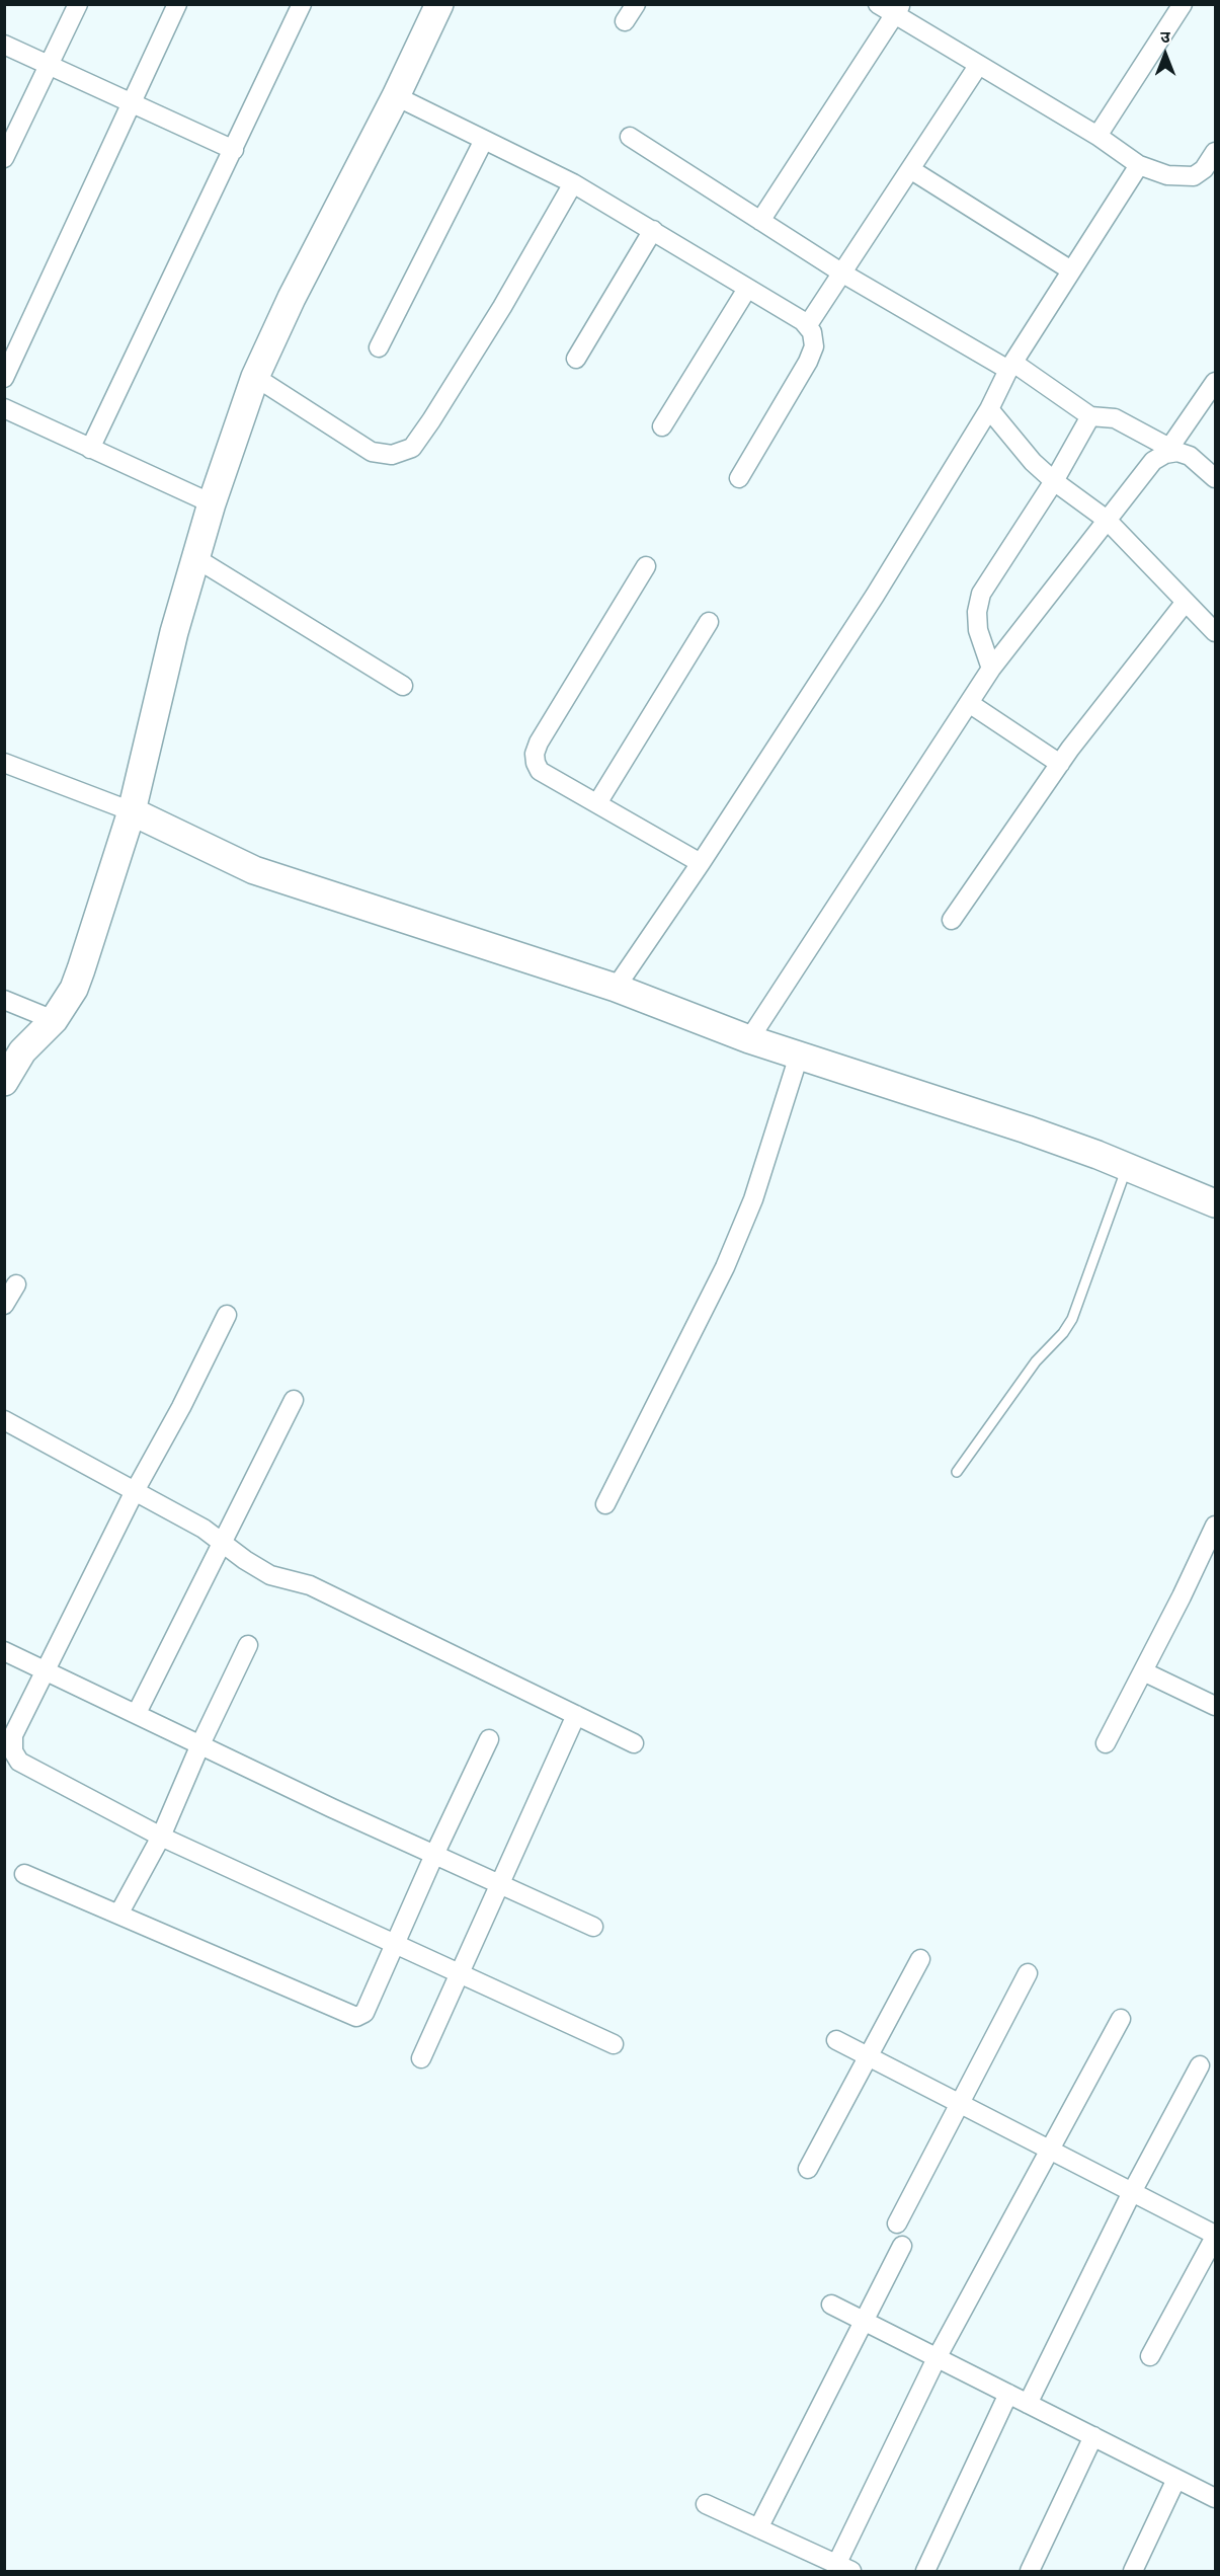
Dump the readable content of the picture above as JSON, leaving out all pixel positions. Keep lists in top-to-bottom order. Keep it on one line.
{"north":"top"}
